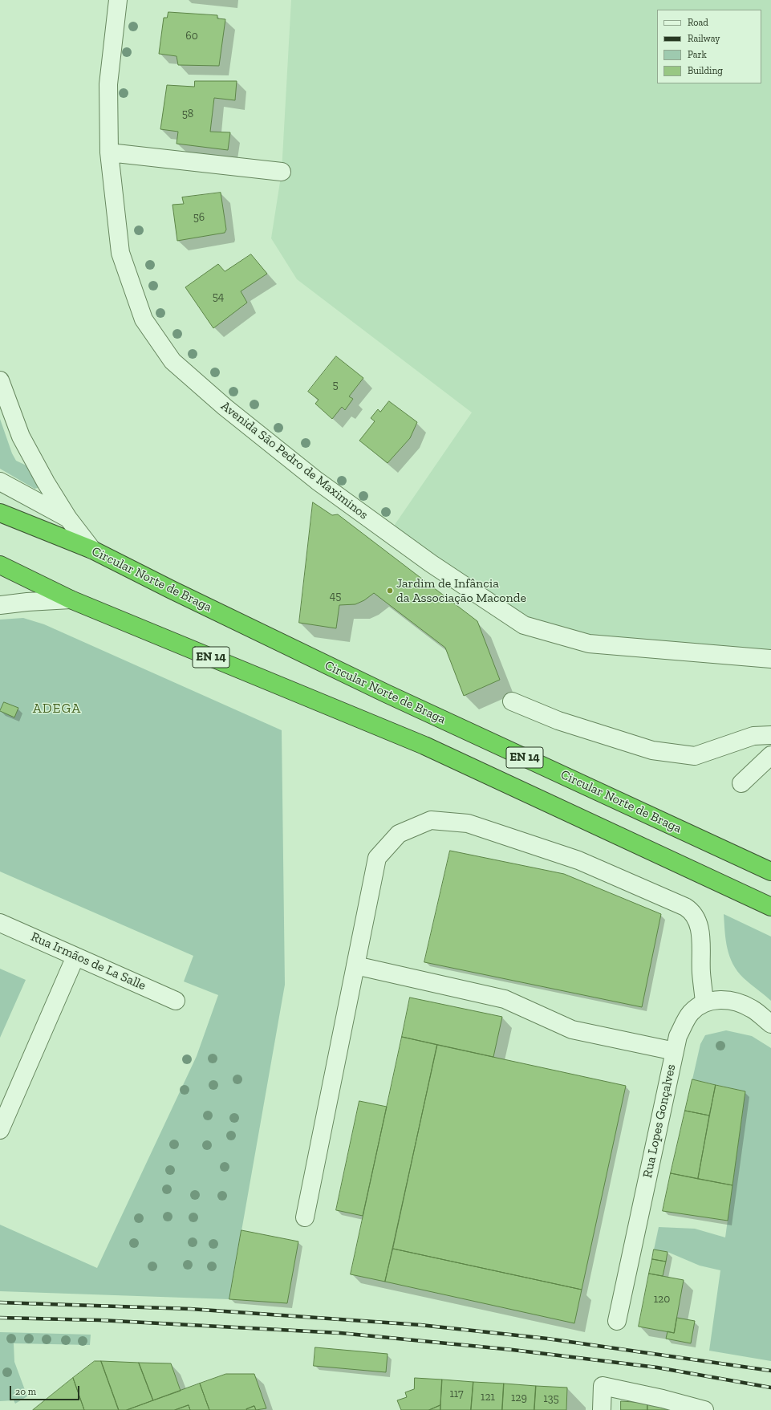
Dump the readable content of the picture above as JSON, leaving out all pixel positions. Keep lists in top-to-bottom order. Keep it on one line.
{"streets":{"highway":["Circular Norte de Braga","EN 14"],"street":["Avenida São Pedro de Maximinos","Rua Irmãos de La Salle","Rua Lopes Gonçalves"]},"districts":["ADEGA"],"places":["Jardim de Infância da Associação Maconde"],"house_numbers":["60","58","56","54","5","45","120","117","121","129","135"],"legend":["Road","Railway","Park","Building"],"scale_bar":"20 m"}
